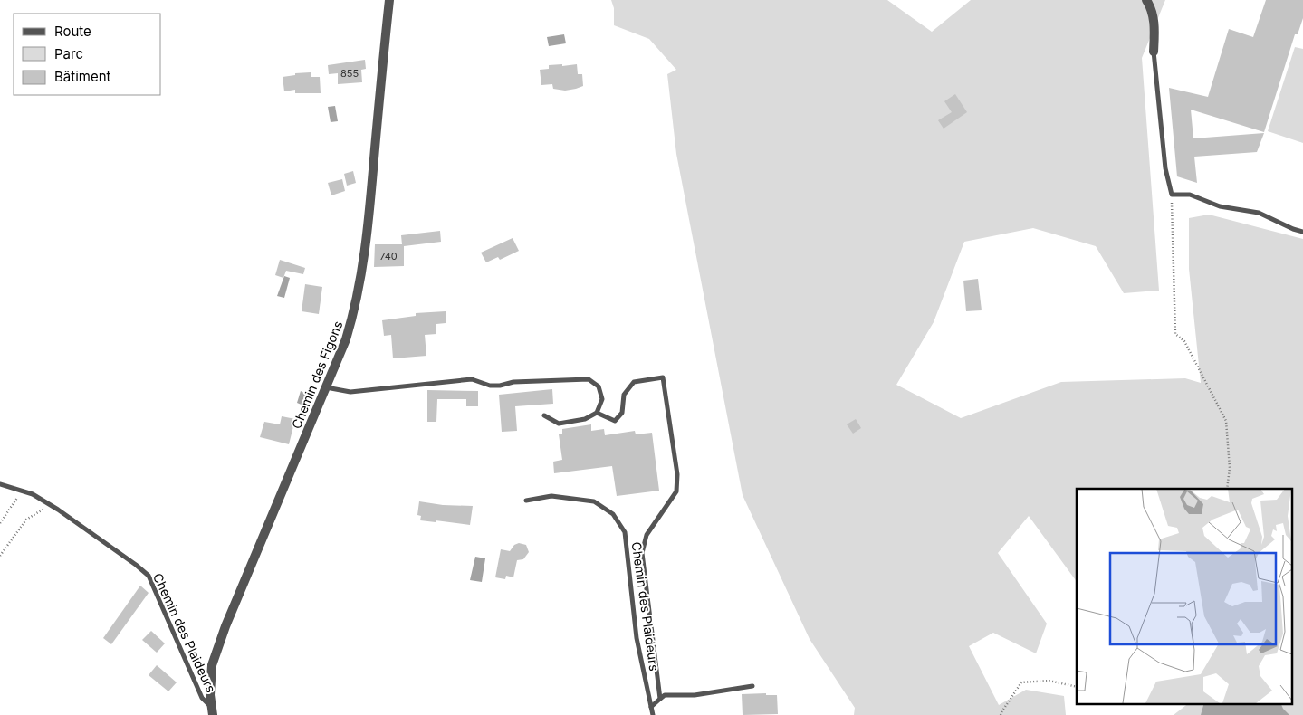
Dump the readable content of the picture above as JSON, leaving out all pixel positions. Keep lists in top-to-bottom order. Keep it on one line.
{"streets":{"street":["Chemin des Figons"],"lane":["Chemin des Plaideurs"]},"crossings":[["Chemin des Figons","Chemin des Plaideurs"]],"house_numbers":["855","740"],"legend":["Route","Parc","Bâtiment"]}
